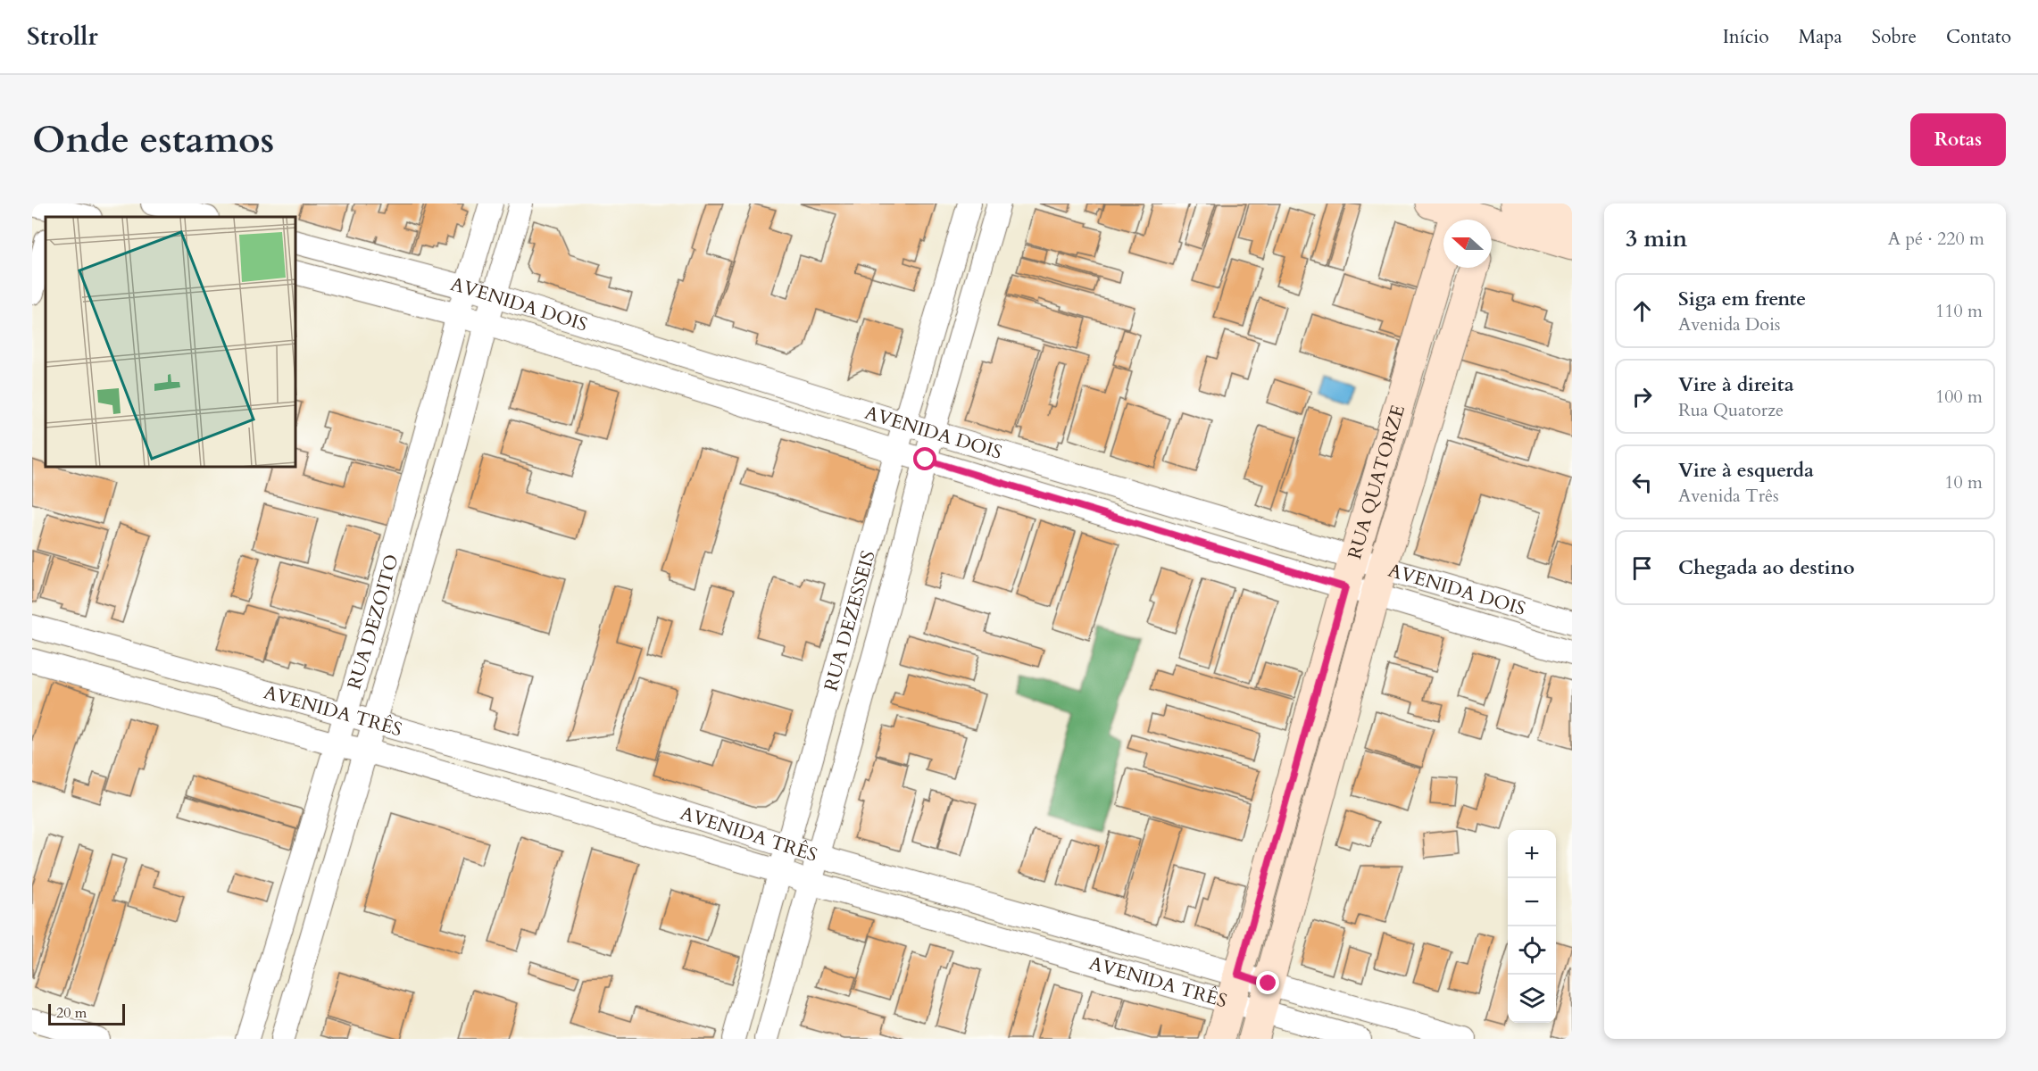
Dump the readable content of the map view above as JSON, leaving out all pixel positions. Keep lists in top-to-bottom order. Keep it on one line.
{"streets":{"street":["AVENIDA DOIS","RUA QUATORZE","RUA DEZESSEIS","RUA DEZOITO","AVENIDA TRÊS"]},"crossings":[["AVENIDA DOIS","RUA QUATORZE"],["AVENIDA DOIS","RUA DEZESSEIS"],["AVENIDA DOIS","RUA DEZOITO"],["RUA QUATORZE","AVENIDA TRÊS"],["RUA DEZESSEIS","AVENIDA TRÊS"],["RUA DEZOITO","AVENIDA TRÊS"]],"scale_bar":"20 m","north":"left","page":{"header":"Strollr","nav":["Início","Mapa","Sobre","Contato"],"buttons":"Rotas","title":"Onde estamos","heading":["3 min","A pé · 220 m"],"list":[["Siga em frente","Avenida Dois","110 m"],["Vire à direita","Rua Quatorze","100 m"],["Vire à esquerda","Avenida Três","10 m"],"Chegada ao destino"],"map_buttons":["+","−"],"scale":"20 m"}}
